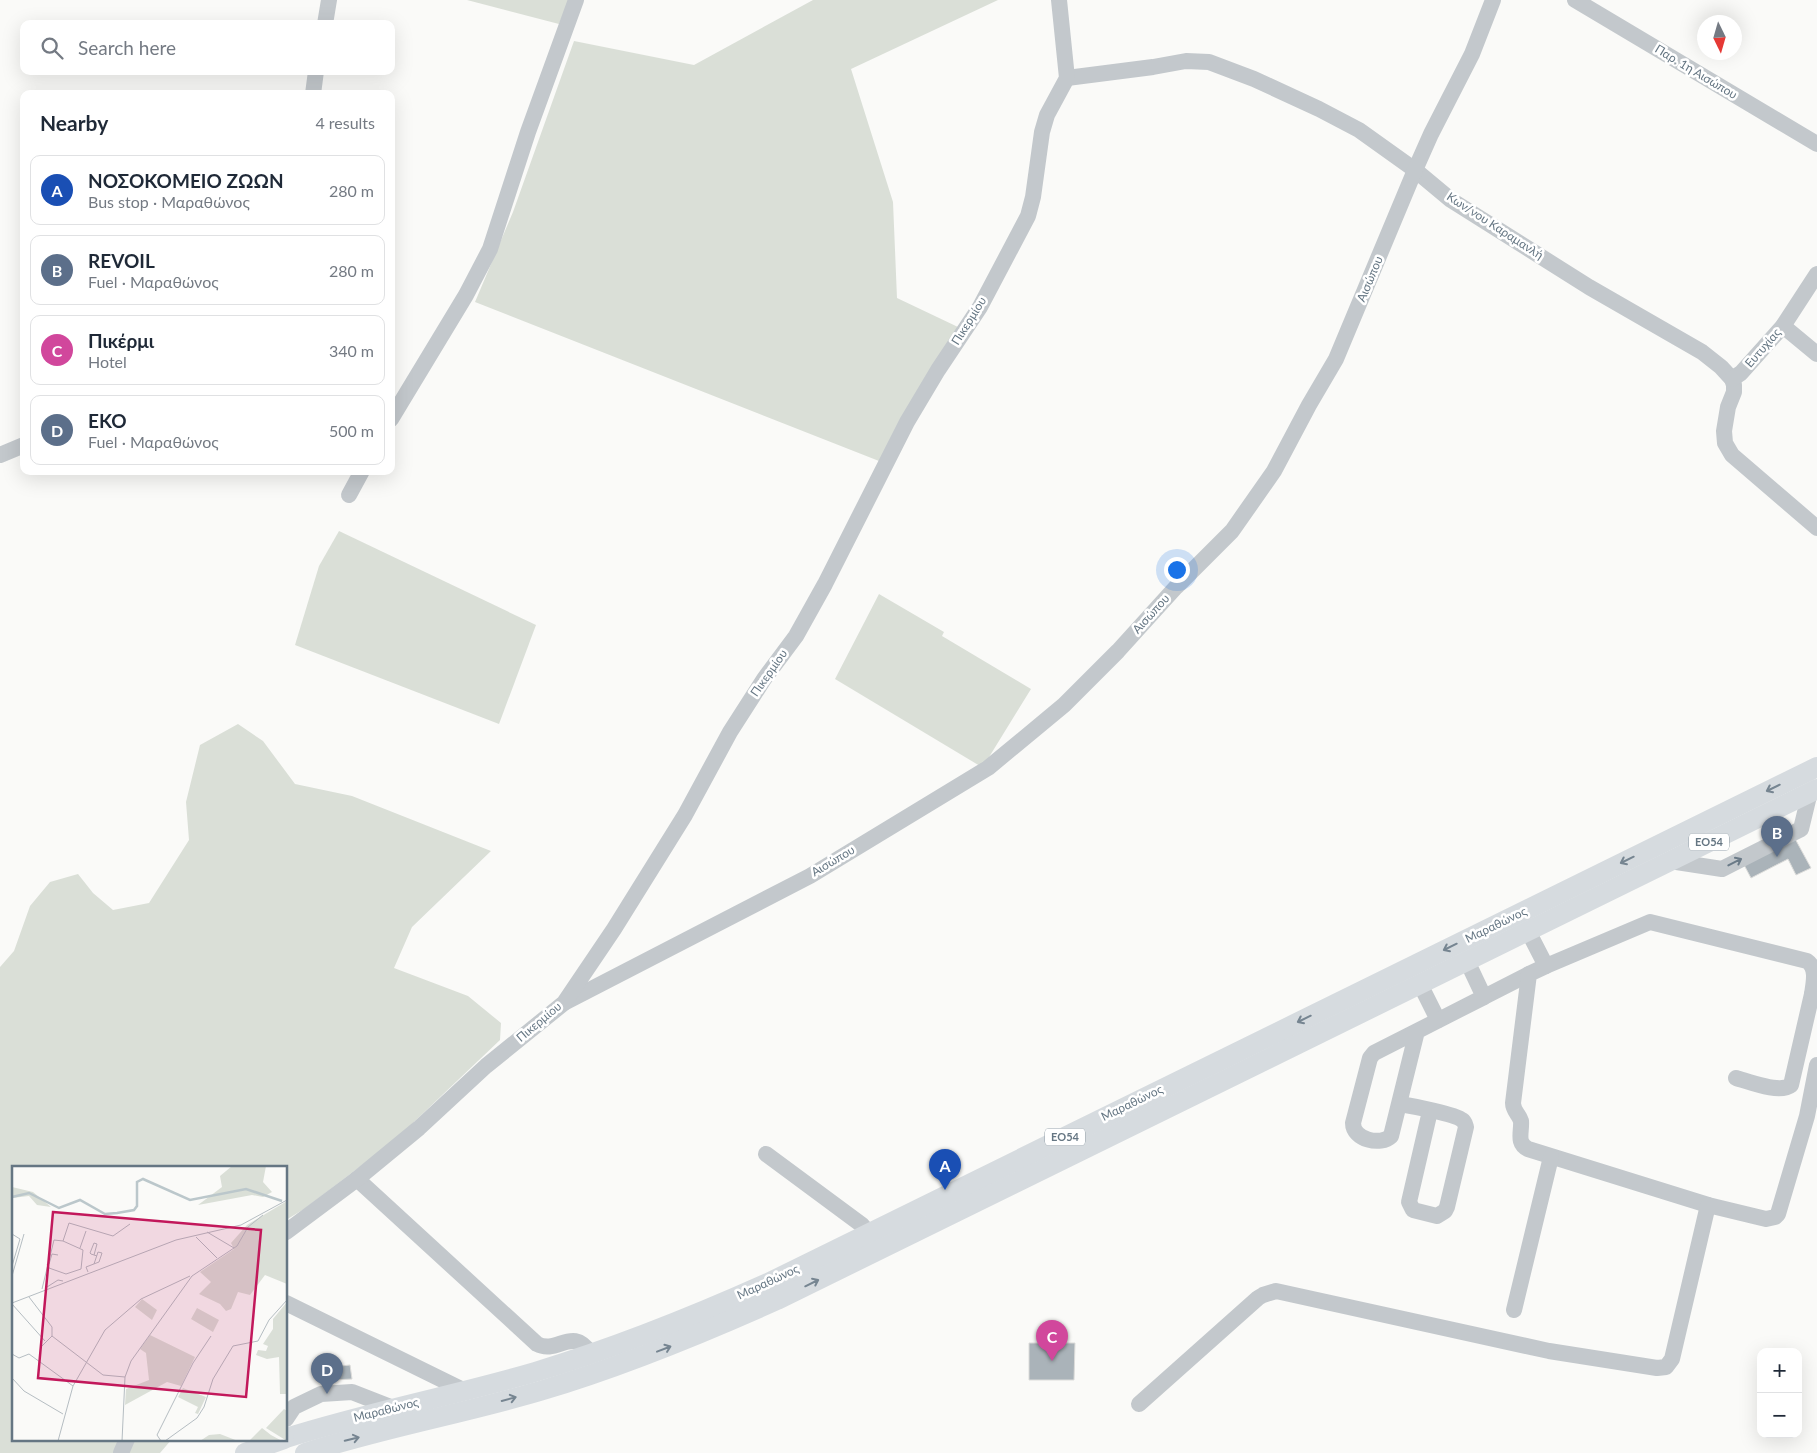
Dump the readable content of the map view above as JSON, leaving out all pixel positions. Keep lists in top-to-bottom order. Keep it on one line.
{"streets":{"main road":["ΕΟ54","Μαραθώνος"],"street":["Παρ. 1η Αισώπου","Κων/νου Καραμανλή","Αισώπου","Πικερμίου","Ευτυχίας"]},"crossings":[["Κων/νου Καραμανλή","Αισώπου"],["Κων/νου Καραμανλή","Πικερμίου"],["Κων/νου Καραμανλή","Ευτυχίας"],["Αισώπου","Πικερμίου"]],"north":"bottom","page":{"search":"Search here","heading":["Nearby","4 results"],"list":[{"mark":"A","name":"ΝΟΣΟΚΟΜΕΙΟ ΖΩΩΝ","note":"Bus stop · Μαραθώνος","value":"280 m"},{"mark":"B","name":"REVOIL","note":"Fuel · Μαραθώνος","value":"280 m"},{"mark":"C","name":"Πικέρμι","note":"Hotel","value":"340 m"},{"mark":"D","name":"EKO","note":"Fuel · Μαραθώνος","value":"500 m"}],"pins":["B","A","C","D"],"map_buttons":["+","−"]}}
